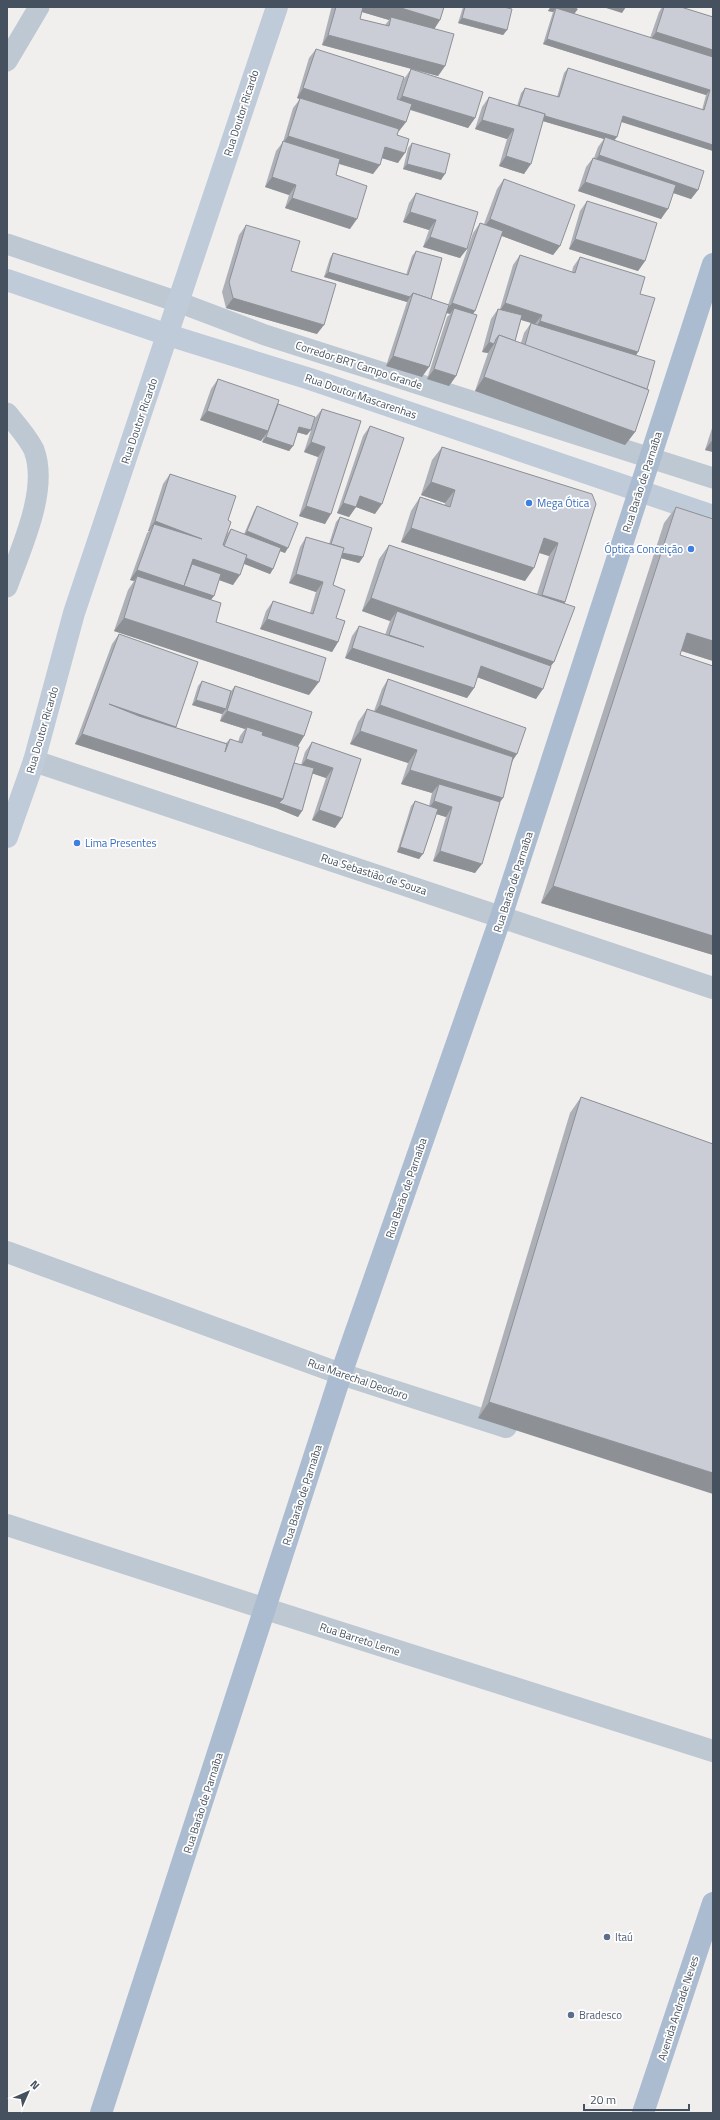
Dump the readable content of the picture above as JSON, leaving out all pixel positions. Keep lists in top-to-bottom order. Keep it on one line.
{"streets":{"main road":["Rua Barão de Parnaíba","Avenida Andrade Neves"],"street":["Rua Doutor Ricardo","Rua Doutor Mascarenhas","Rua Sebastião de Souza","Rua Marechal Deodoro","Rua Barreto Leme"],"lane":["Corredor BRT Campo Grande"]},"crossings":[["Rua Doutor Ricardo","Corredor BRT Campo Grande"],["Rua Doutor Ricardo","Rua Doutor Mascarenhas"],["Rua Doutor Ricardo","Rua Sebastião de Souza"],["Corredor BRT Campo Grande","Rua Barão de Parnaíba"],["Rua Doutor Mascarenhas","Rua Barão de Parnaíba"],["Rua Barão de Parnaíba","Rua Sebastião de Souza"],["Rua Barão de Parnaíba","Rua Marechal Deodoro"],["Rua Barão de Parnaíba","Rua Barreto Leme"]],"places":["Mega Ótica","Óptica Conceição","Lima Presentes","Itaú","Bradesco"],"scale_bar":"20 m","north":"top right"}
